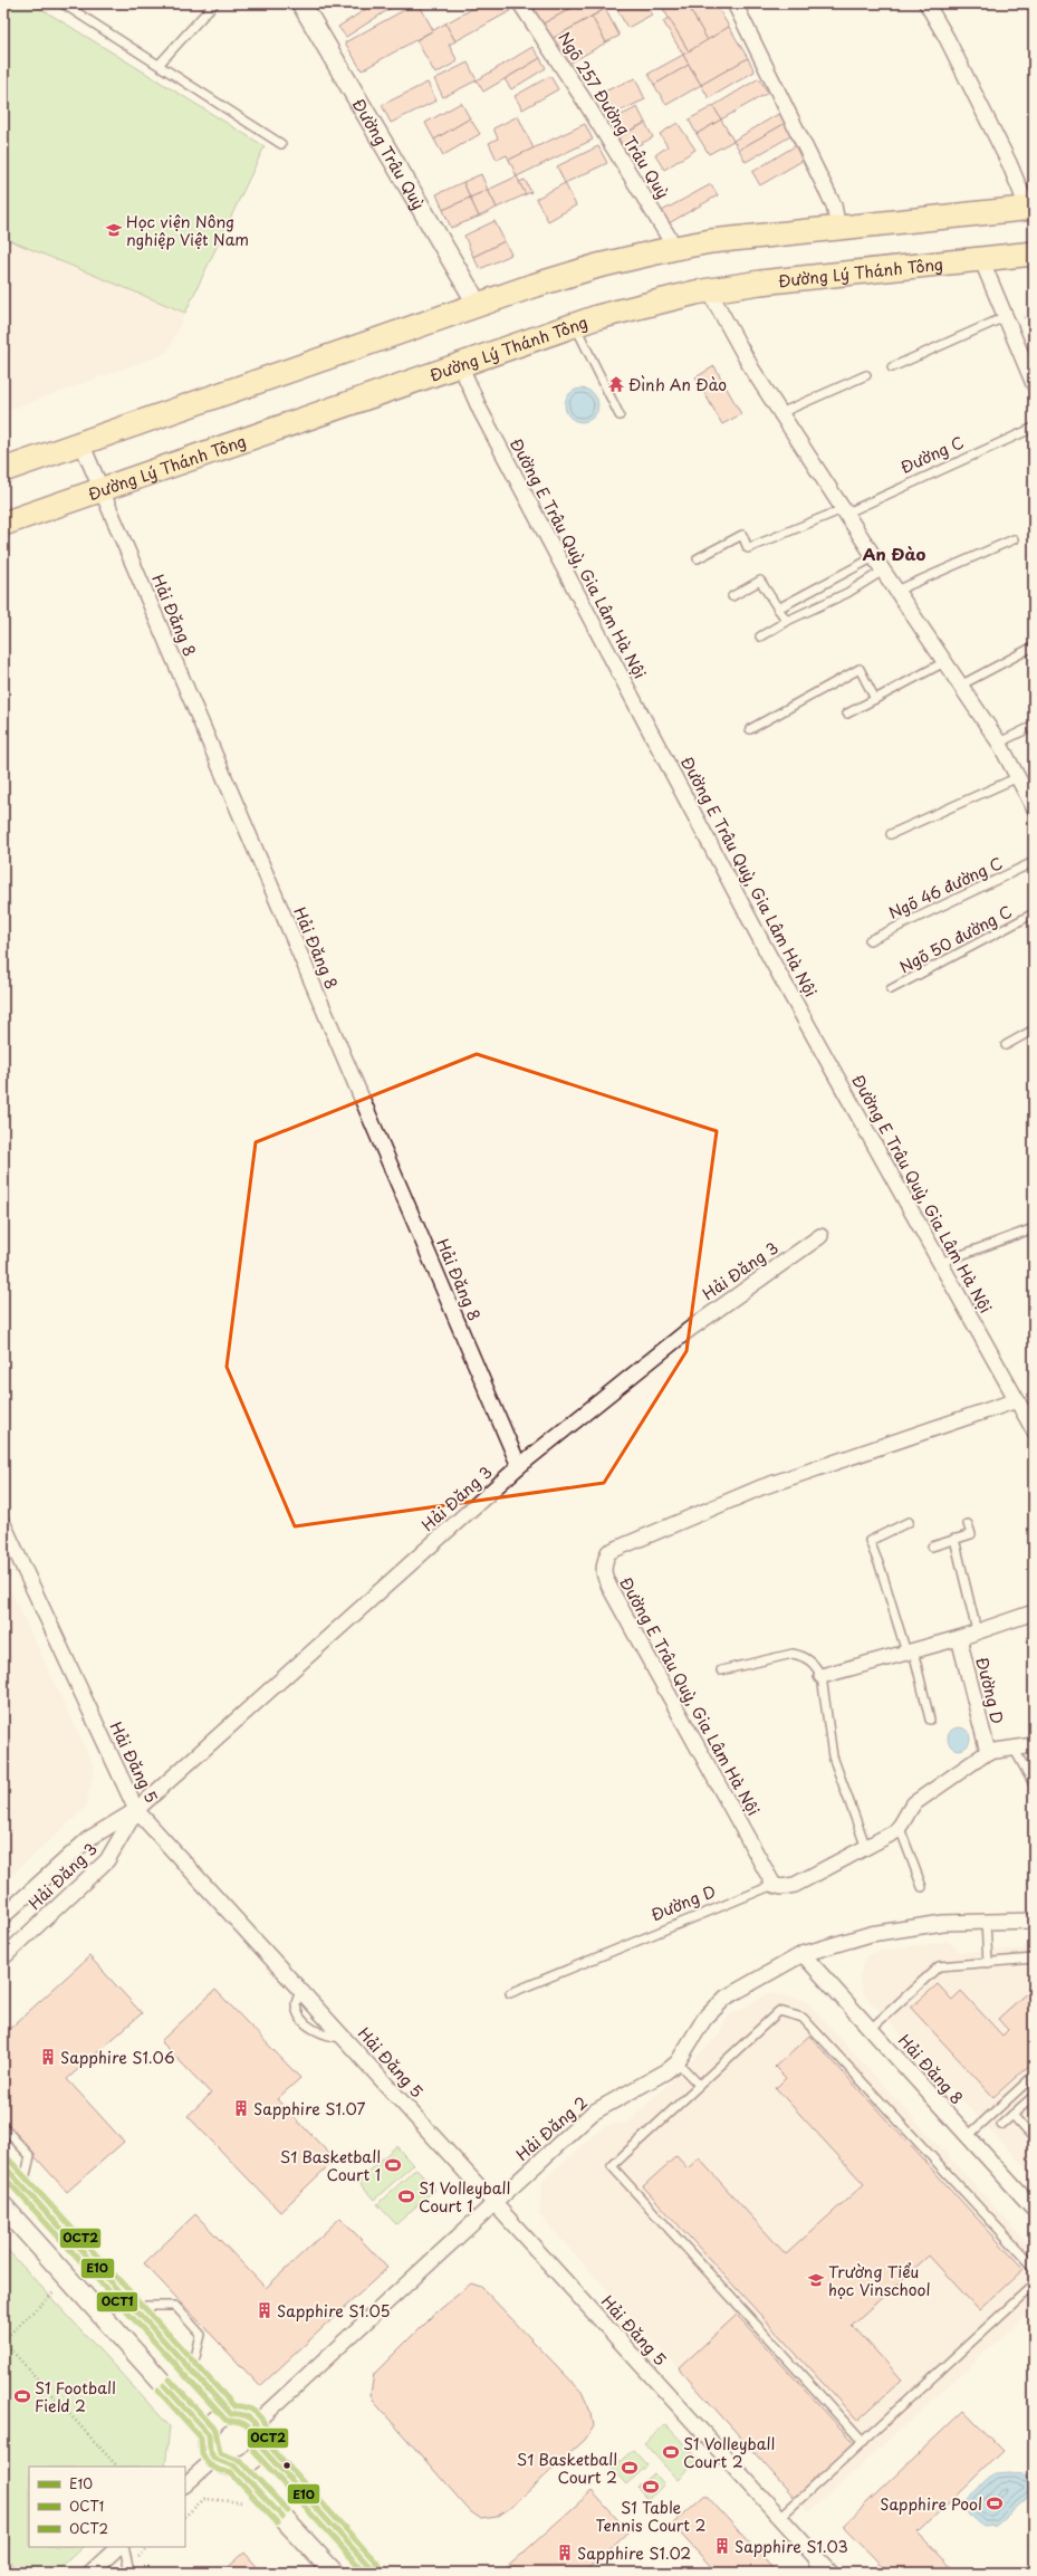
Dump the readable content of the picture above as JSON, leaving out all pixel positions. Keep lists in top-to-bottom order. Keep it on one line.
{"streets":{"main road":["Đường Lý Thánh Tông"],"street":["Ngõ 257 Đường Trâu Quỳ","Đường Trâu Quỳ","Đường E Trâu Quỳ, Gia Lâm Hà Nội","Hải Đăng 8","Hải Đăng 3","Đường D","Hải Đăng 5","Hải Đăng 2"],"lane":["Đường C","Ngõ 46 đường C","Ngõ 50 đường C"]},"crossings":[["Đường Lý Thánh Tông","Đường E Trâu Quỳ, Gia Lâm Hà Nội"],["Đường Lý Thánh Tông","Hải Đăng 8"],["Đường E Trâu Quỳ, Gia Lâm Hà Nội","Đường D"],["Hải Đăng 8","Hải Đăng 3"],["Hải Đăng 8","Hải Đăng 2"],["Hải Đăng 3","Hải Đăng 5"],["Hải Đăng 5","Hải Đăng 2"]],"districts":["An Đào"],"places":{"school or university":["Học viện Nông nghiệp Việt Nam","Trường Tiểu học Vinschool"],"temple":["Đình An Đào"],"building":["Sapphire S1.06","Sapphire S1.07","Sapphire S1.05","Sapphire S1.03","Sapphire S1.02"],"sports":["S1 Basketball Court 1","S1 Volleyball Court 1","S1 Football Field 2","S1 Volleyball Court 2","S1 Basketball Court 2","S1 Table Tennis Court 2","Sapphire Pool"]},"lines":["transit line OCT2","transit line E10","transit line OCT1"],"legend":["E10","OCT1","OCT2"]}
